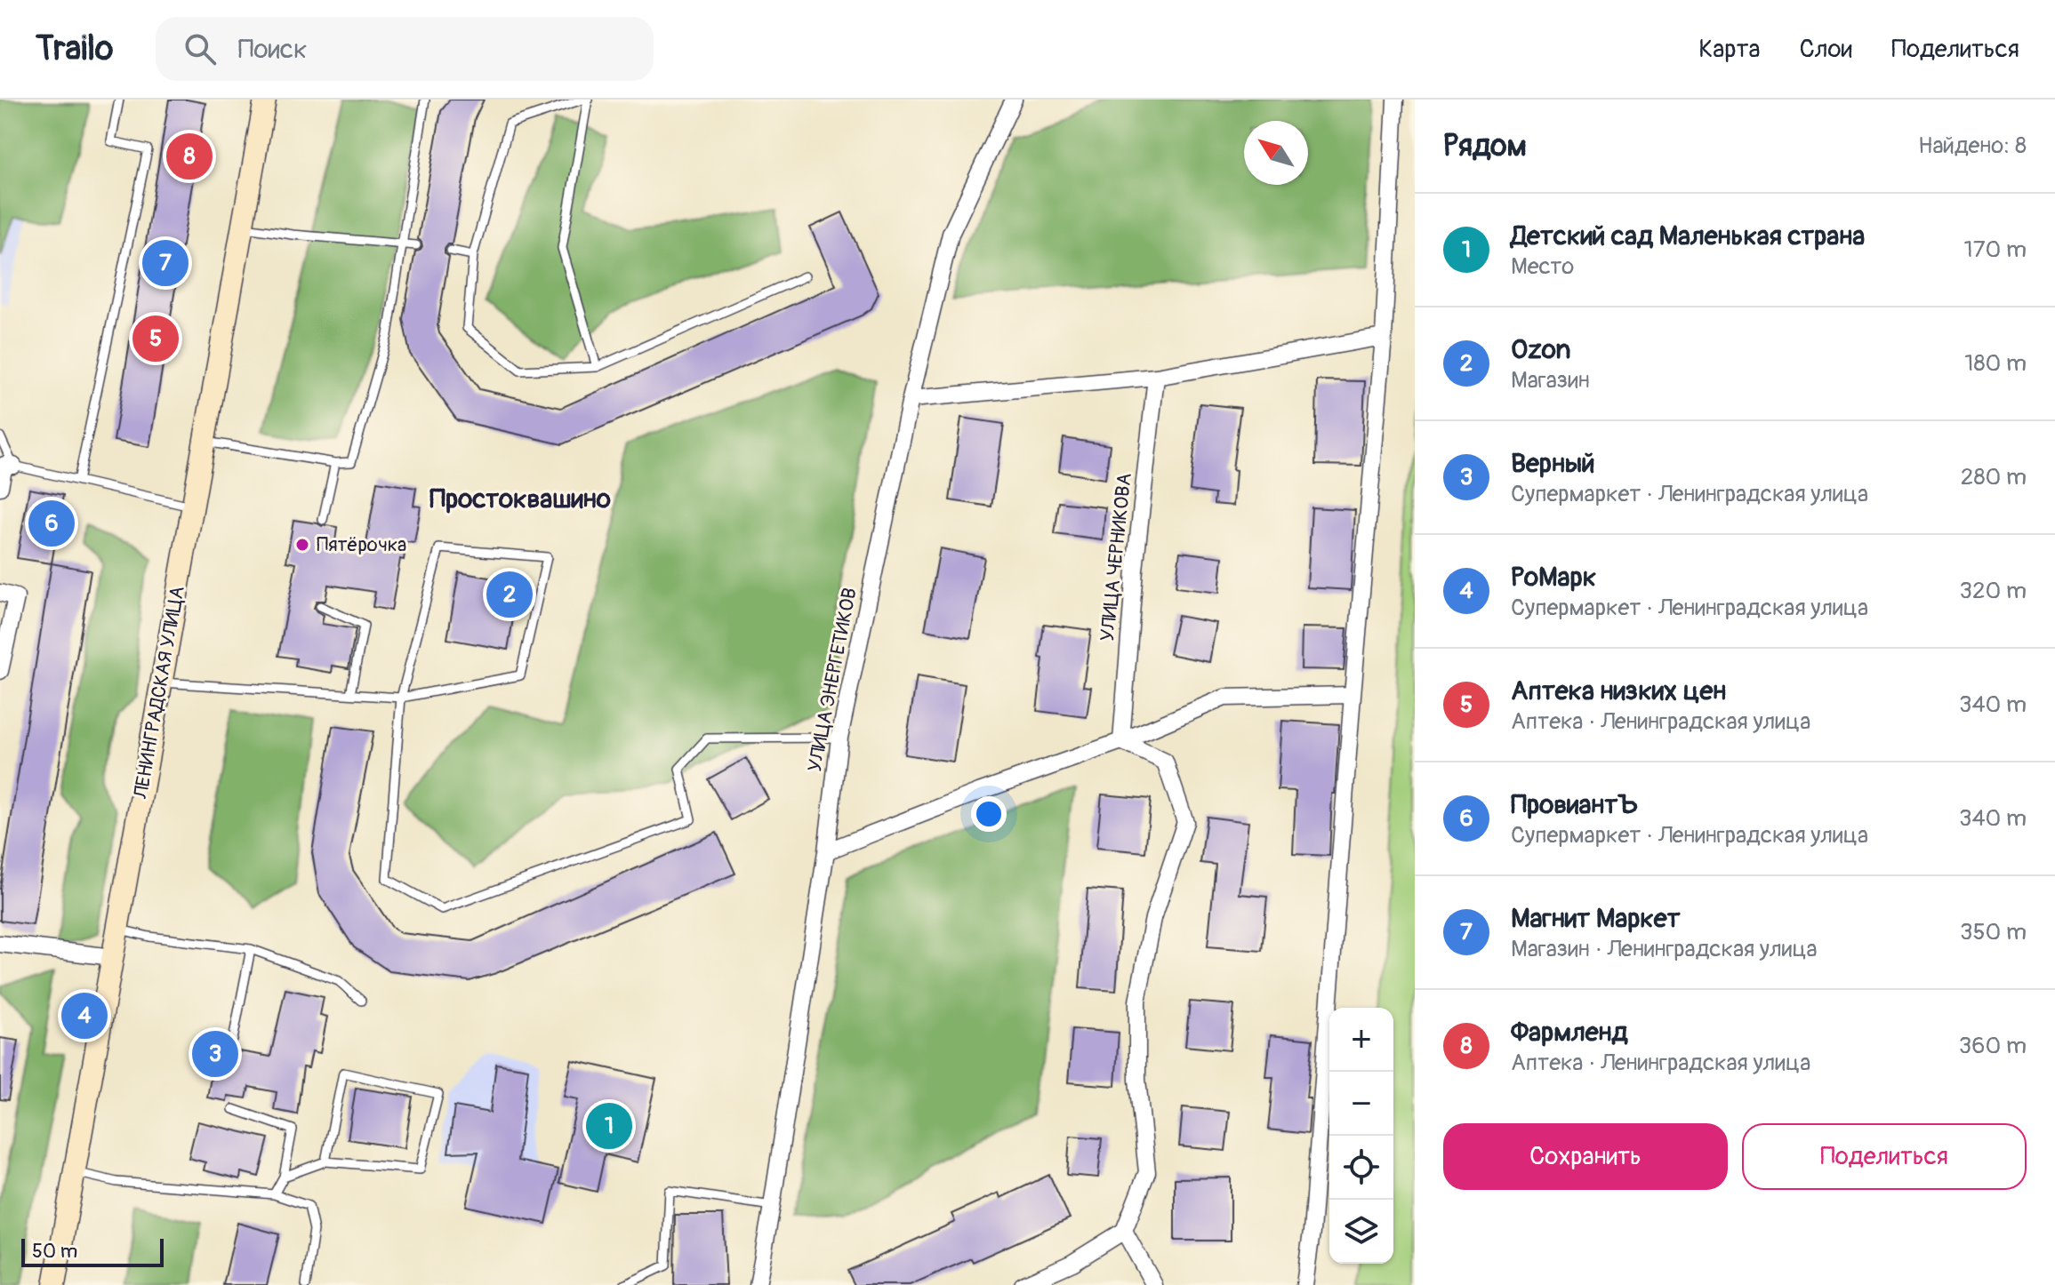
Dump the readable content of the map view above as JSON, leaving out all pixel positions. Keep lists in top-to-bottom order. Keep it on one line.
{"streets":{"main road":["ЛЕНИНГРАДСКАЯ УЛИЦА"],"street":["УЛИЦА ЧЕРНИКОВА","УЛИЦА ЭНЕРГЕТИКОВ"]},"districts":["Простоквашино"],"places":["Пятёрочка"],"scale_bar":"50 m","north":"top left","page":{"header":"Trailo","search":"Поиск","nav":["Карта","Слои","Поделиться"],"heading":["Рядом","Найдено: 8"],"pins":["8","7","5","6","2","4","3","1"],"list":[{"mark":"1","name":"Детский сад Маленькая страна","note":"Место","value":"170 m"},{"mark":"2","name":"Ozon","note":"Магазин","value":"180 m"},{"mark":"3","name":"Верный","note":"Супермаркет · Ленинградская улица","value":"280 m"},{"mark":"4","name":"РоМарк","note":"Супермаркет · Ленинградская улица","value":"320 m"},{"mark":"5","name":"Аптека низких цен","note":"Аптека · Ленинградская улица","value":"340 m"},{"mark":"6","name":"ПровиантЪ","note":"Супермаркет · Ленинградская улица","value":"340 m"},{"mark":"7","name":"Магнит Маркет","note":"Магазин · Ленинградская улица","value":"350 m"},{"mark":"8","name":"Фармленд","note":"Аптека · Ленинградская улица","value":"360 m"}],"map_buttons":["+","−"],"buttons":["Сохранить","Поделиться"],"scale":"50 m"}}
